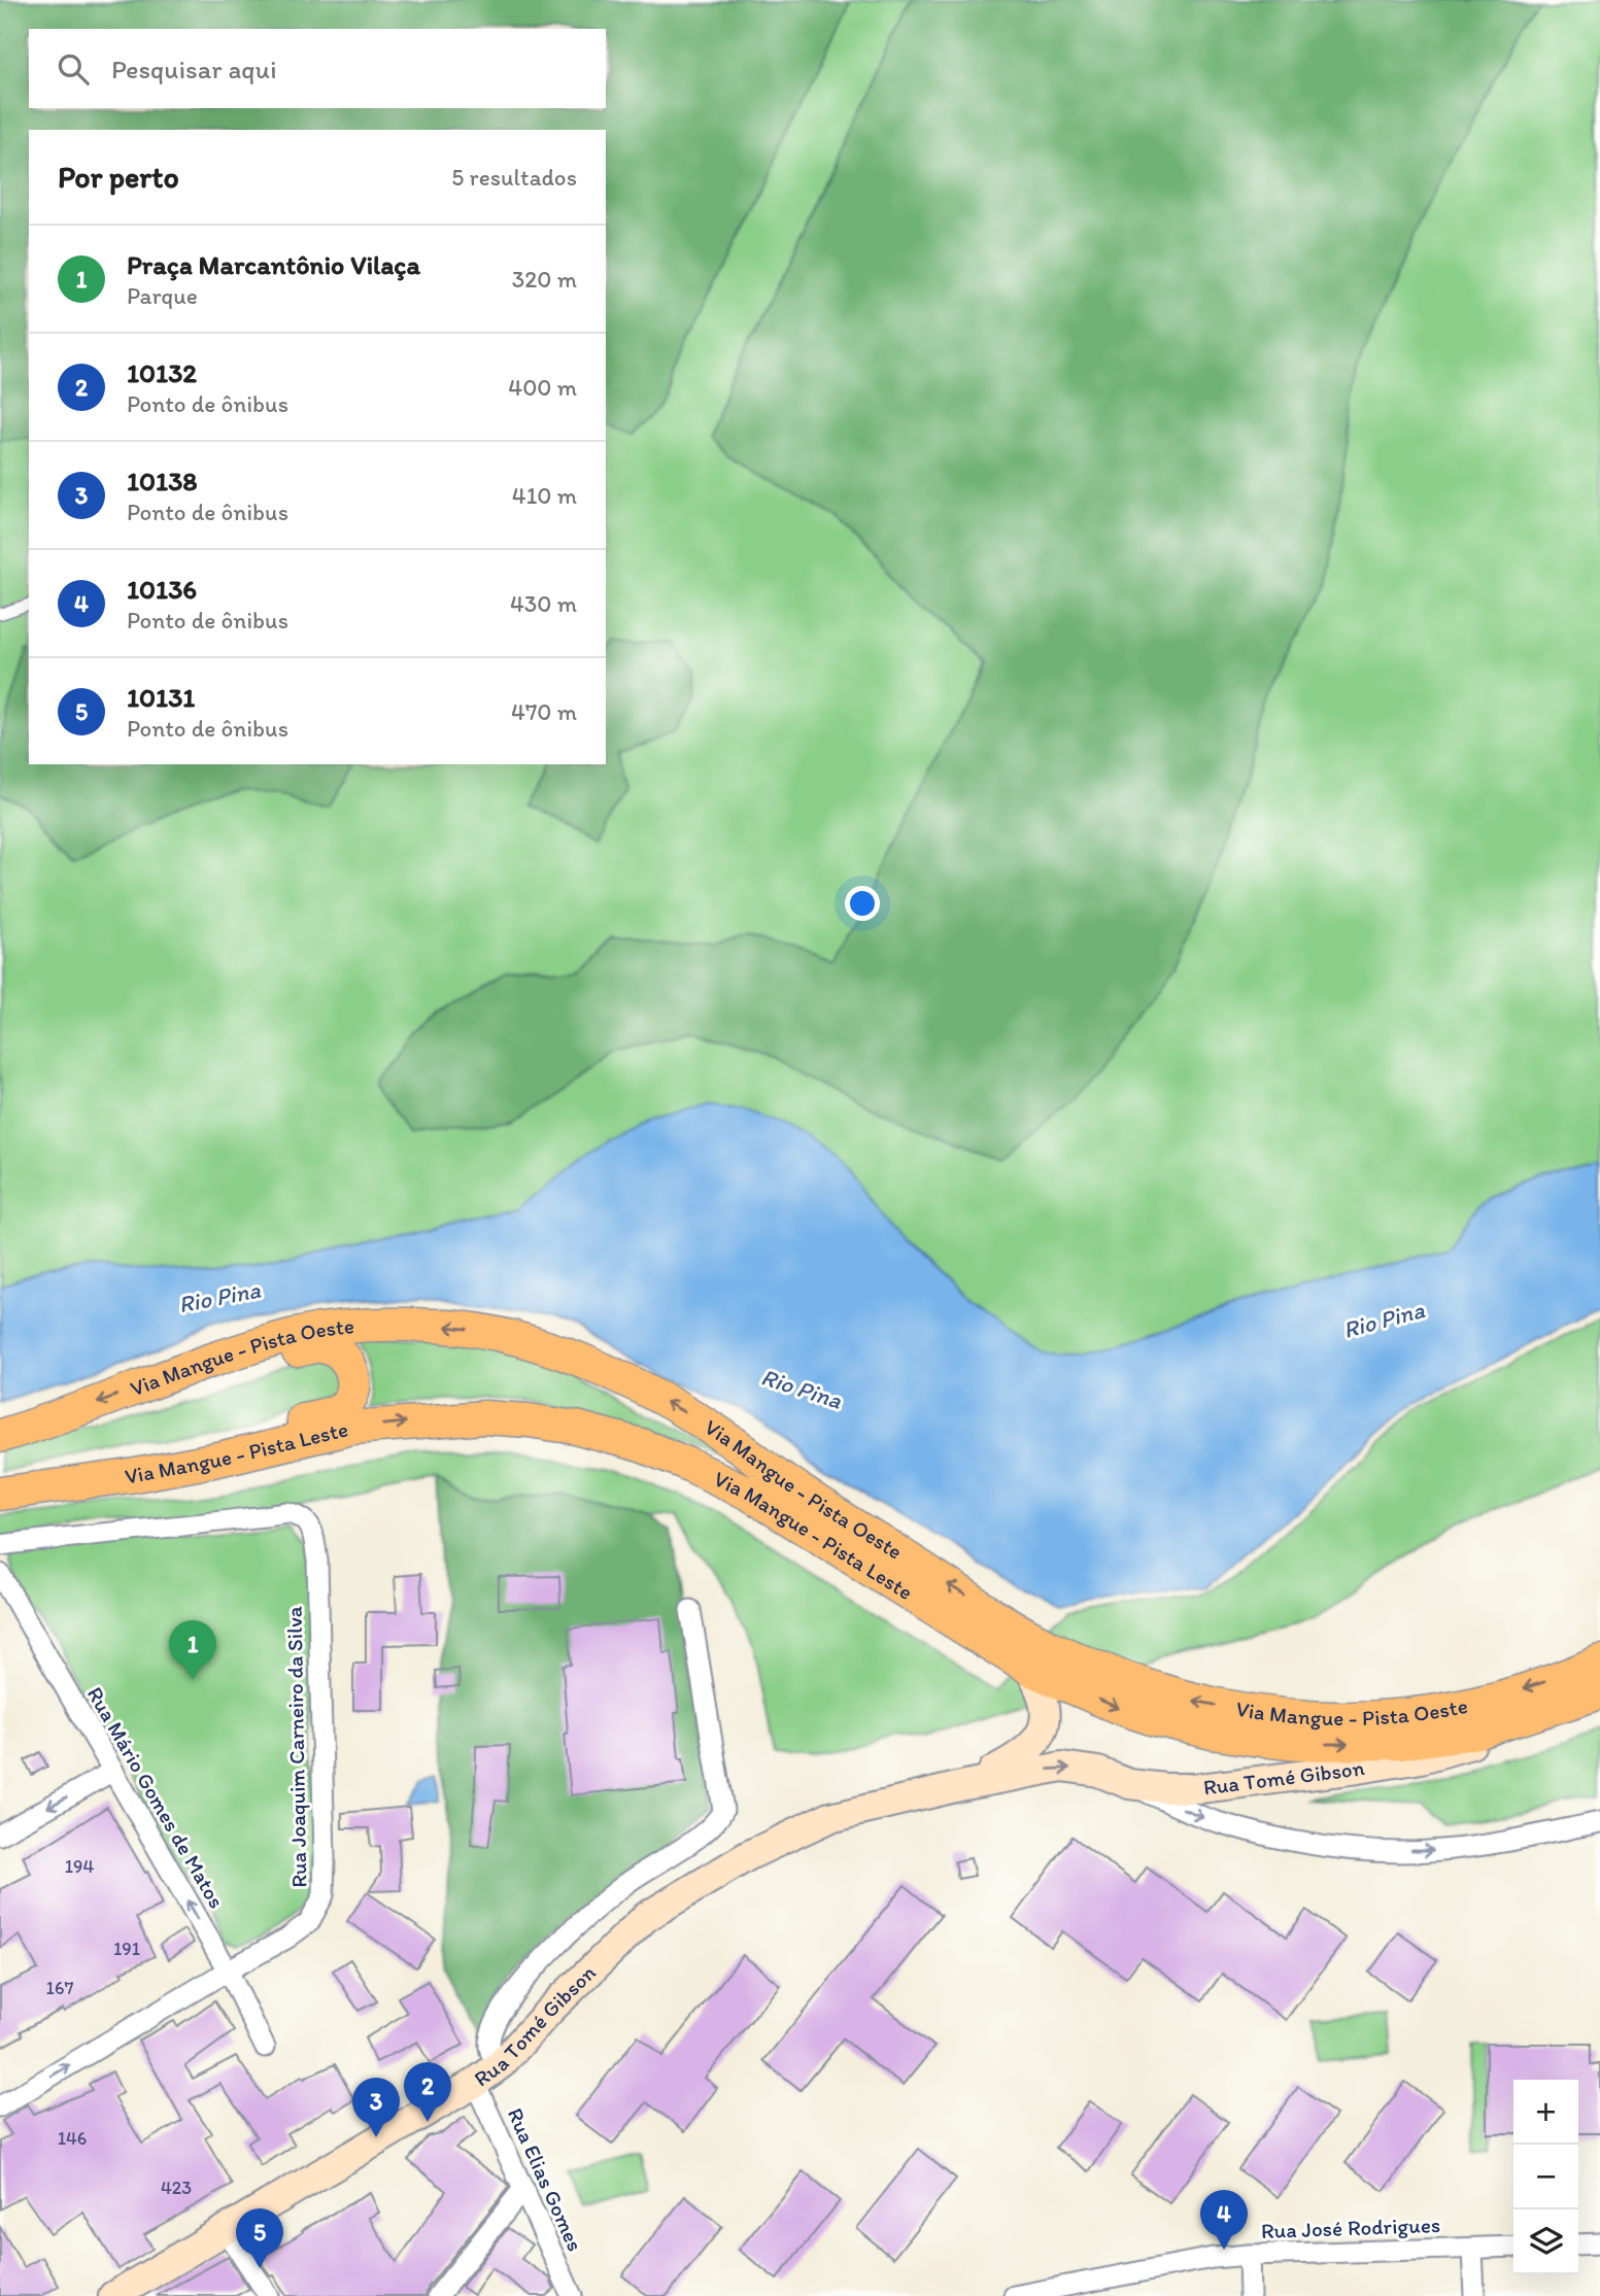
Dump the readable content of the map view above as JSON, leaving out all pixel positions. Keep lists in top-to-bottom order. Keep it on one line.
{"streets":{"main road":["Via Mangue - Pista Oeste","Via Mangue - Pista Leste"],"street":["Rua Joaquim Carneiro da Silva","Rua Tomé Gibson","Rua Mário Gomes de Matos","Rua Elias Gomes","Rua José Rodrigues"]},"crossings":[["Via Mangue - Pista Oeste","Via Mangue - Pista Leste"],["Via Mangue - Pista Leste","Rua Tomé Gibson"],["Rua Joaquim Carneiro da Silva","Rua Mário Gomes de Matos"],["Rua Tomé Gibson","Rua Elias Gomes"]],"one_way":["Via Mangue - Pista Oeste","Via Mangue - Pista Leste","Rua Mário Gomes de Matos"],"water":["Rio Pina"],"house_numbers":["194","191","167","146","423"],"page":{"search":"Pesquisar aqui","heading":["Por perto","5 resultados"],"list":[{"mark":"1","name":"Praça Marcantônio Vilaça","note":"Parque","value":"320 m"},{"mark":"2","name":"10132","note":"Ponto de ônibus","value":"400 m"},{"mark":"3","name":"10138","note":"Ponto de ônibus","value":"410 m"},{"mark":"4","name":"10136","note":"Ponto de ônibus","value":"430 m"},{"mark":"5","name":"10131","note":"Ponto de ônibus","value":"470 m"}],"pins":["1","2","3","4","5"],"map_buttons":["+","−"]}}
